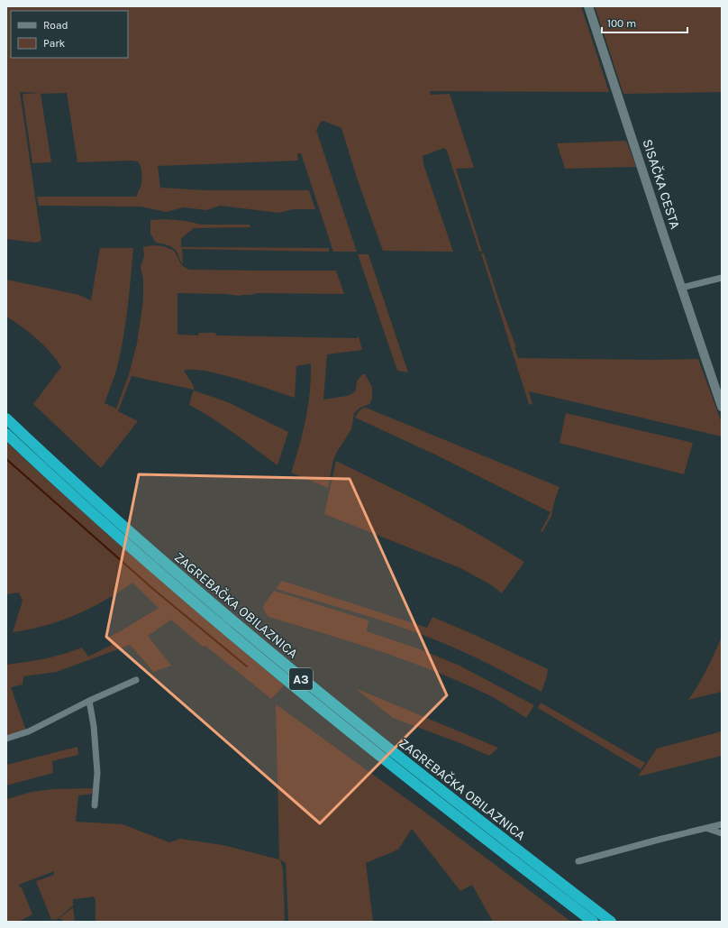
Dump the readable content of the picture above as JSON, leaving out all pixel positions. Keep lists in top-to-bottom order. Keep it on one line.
{"streets":{"highway":["ZAGREBAČKA OBILAZNICA","A3"],"main road":["SISAČKA CESTA"]},"legend":["Road","Park"],"scale_bar":"100 m"}
